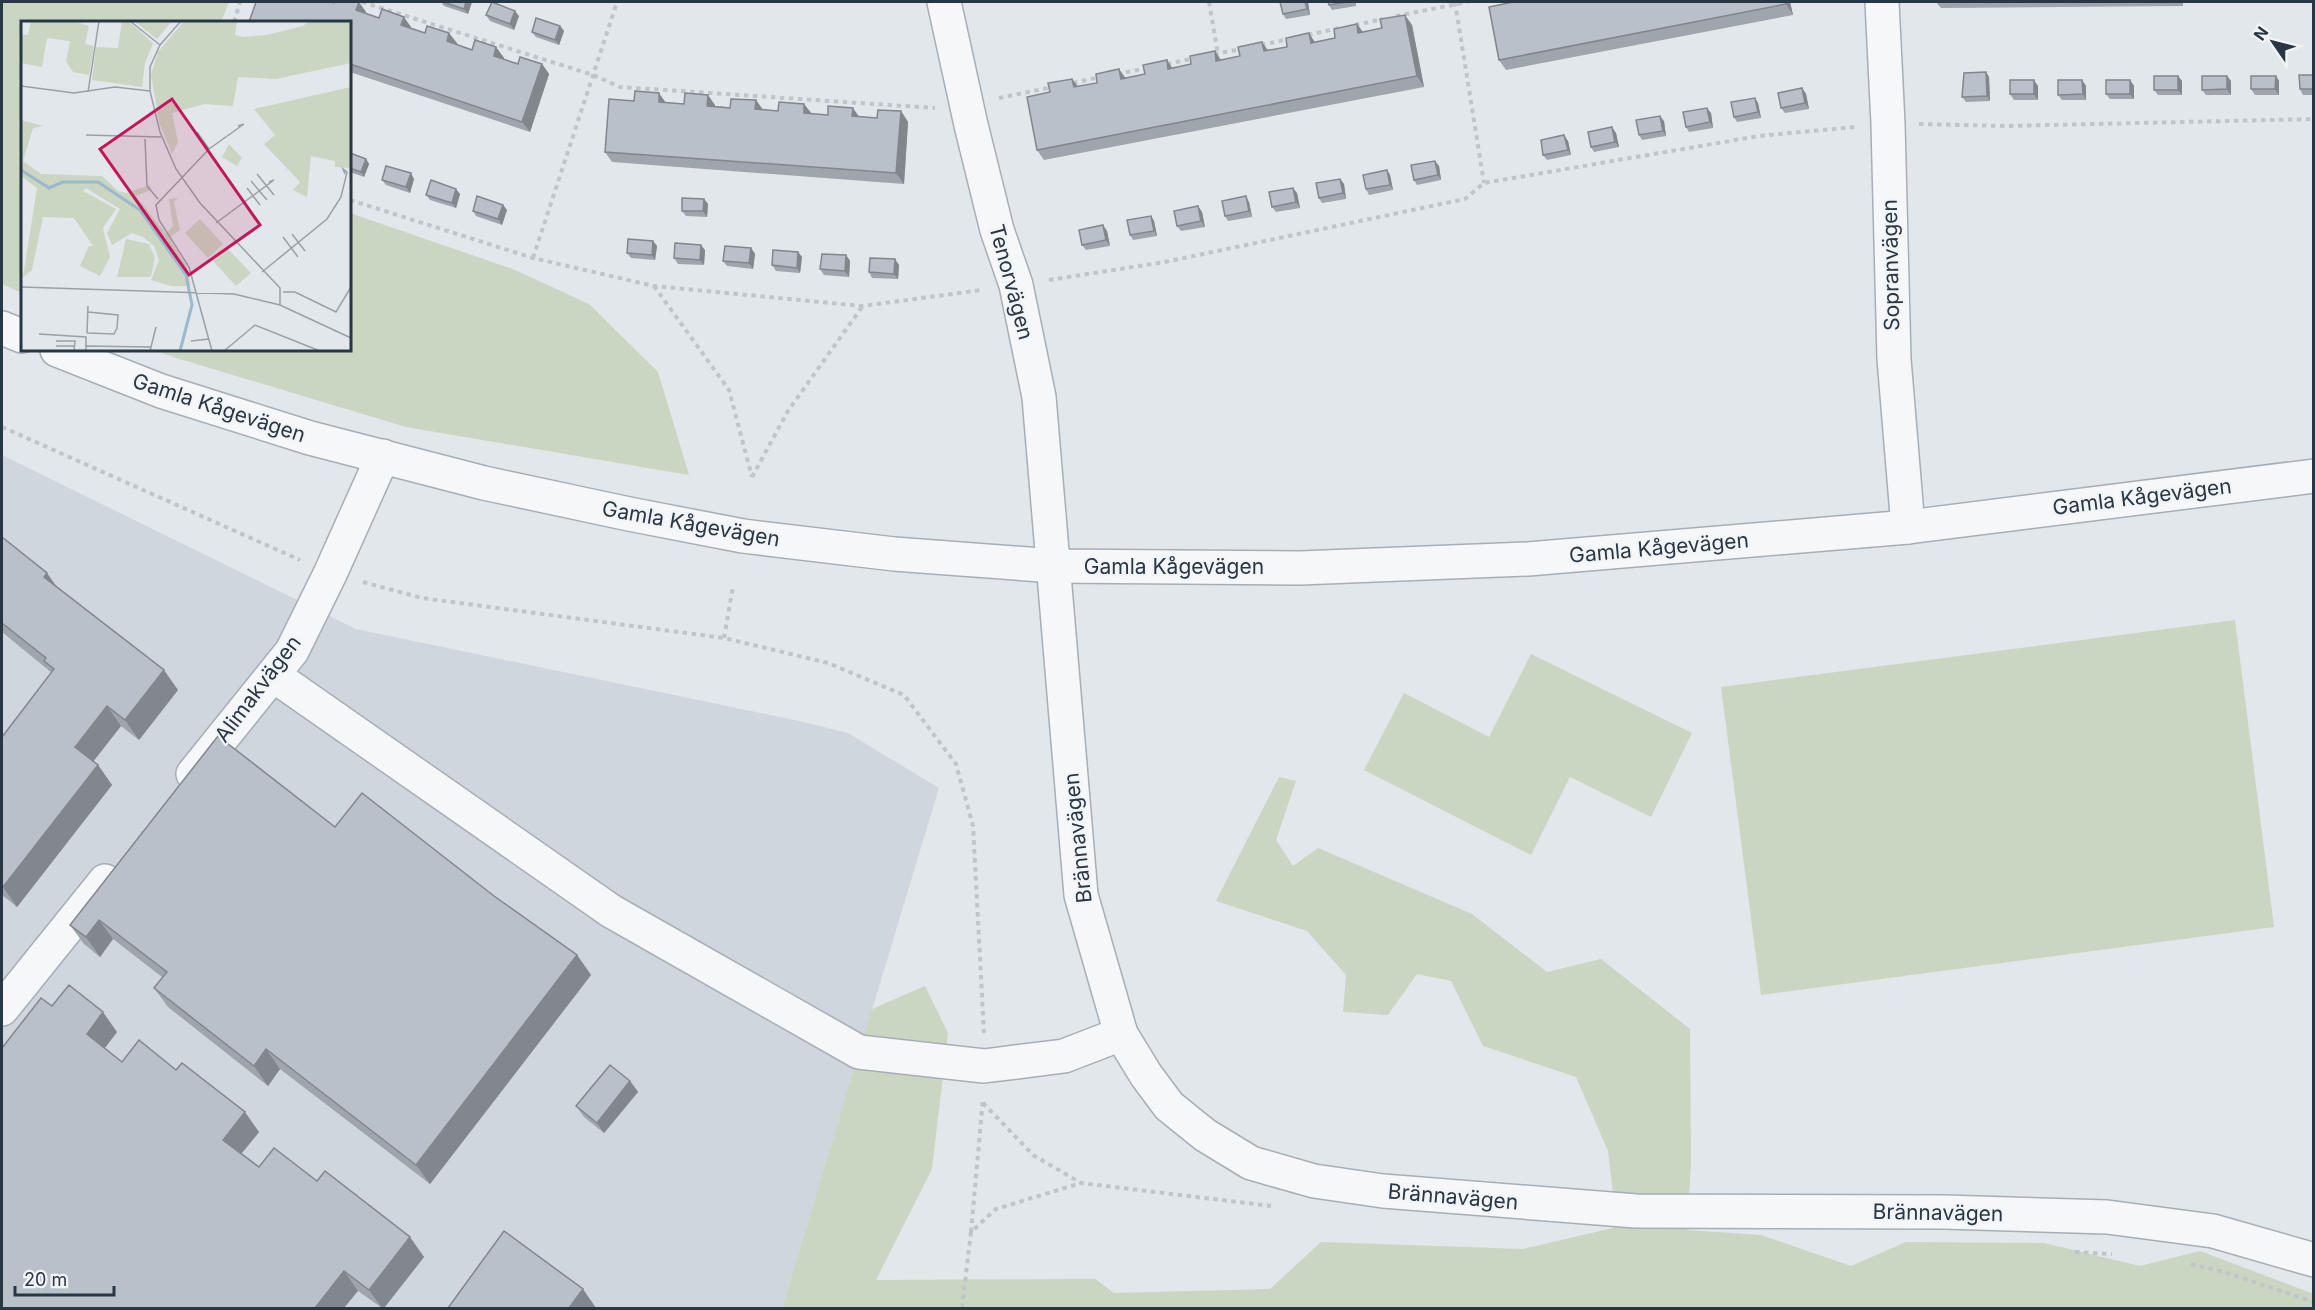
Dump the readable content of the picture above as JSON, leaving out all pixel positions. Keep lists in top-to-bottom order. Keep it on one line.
{"streets":{"street":["Sopranvägen","Tenorvägen","Gamla Kågevägen","Alimakvägen","Brännavägen"]},"crossings":[["Sopranvägen","Gamla Kågevägen"],["Tenorvägen","Gamla Kågevägen"],["Tenorvägen","Brännavägen"],["Gamla Kågevägen","Alimakvägen"],["Gamla Kågevägen","Brännavägen"]],"scale_bar":"20 m","north":"top left"}
